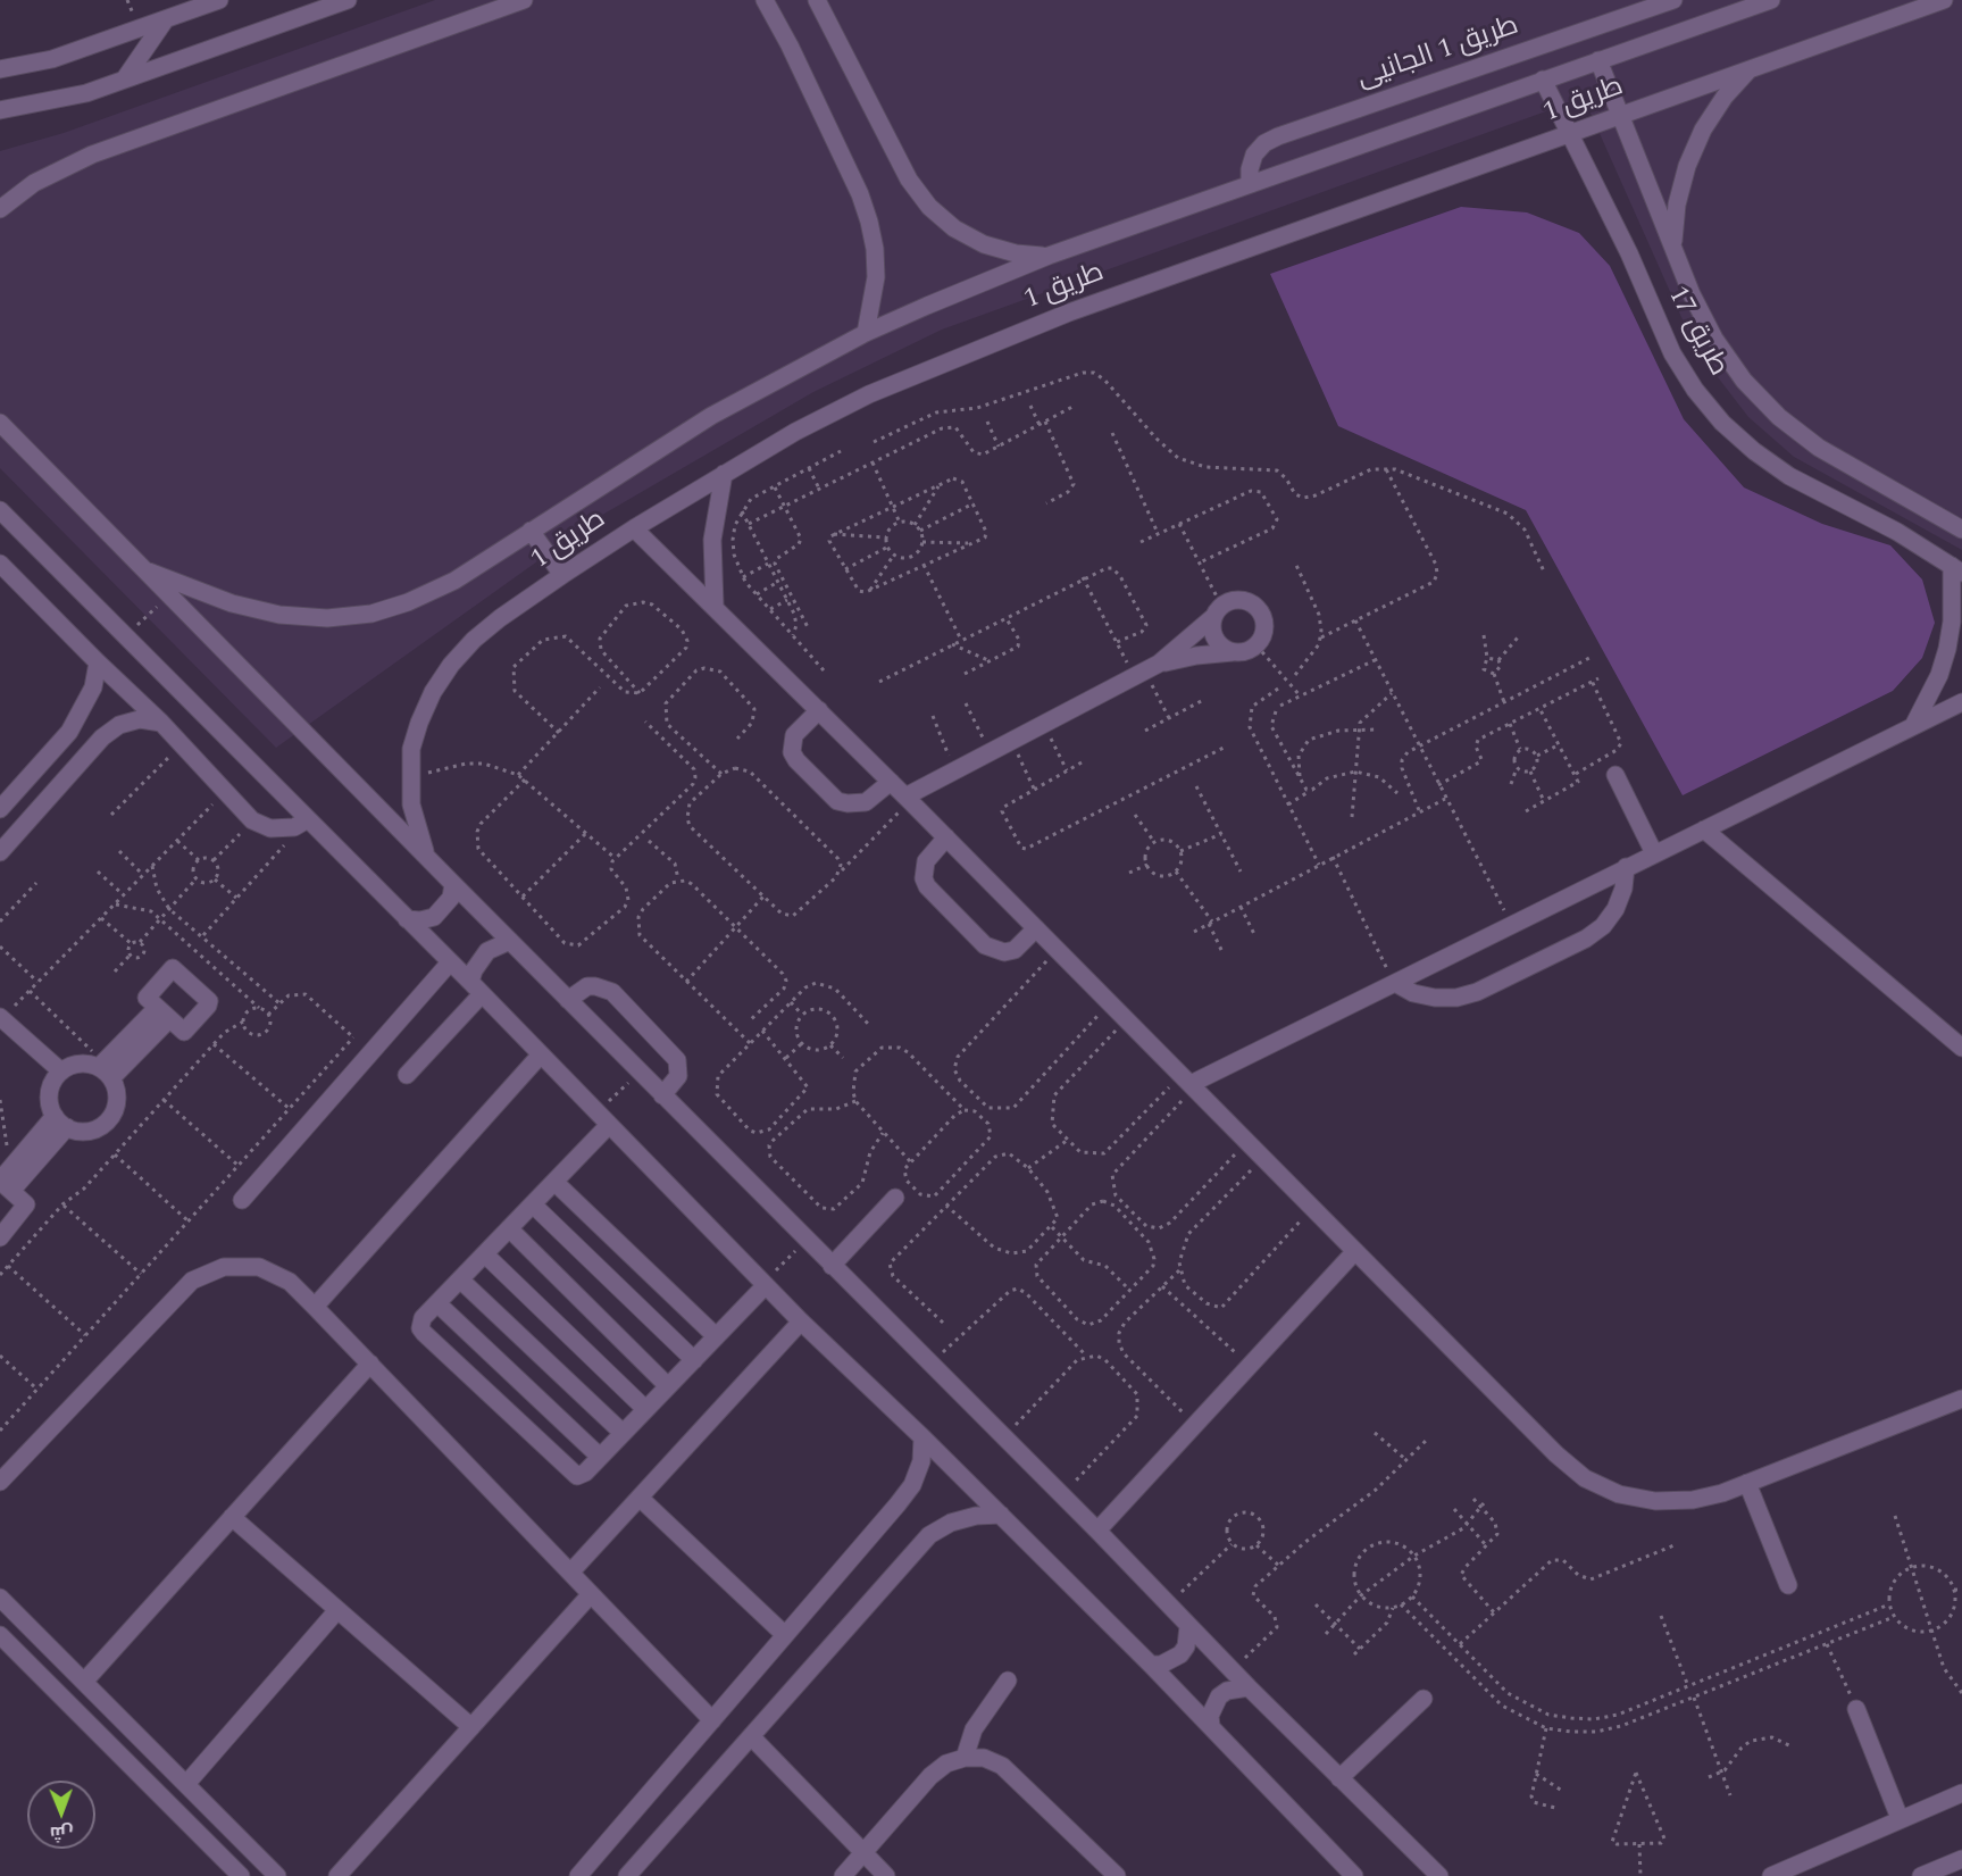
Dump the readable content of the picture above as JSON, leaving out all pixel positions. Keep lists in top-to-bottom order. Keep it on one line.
{"streets":{"street":["طريق 1 الجانيى","طريق 1","طريق 17"]},"crossings":[["طريق 1 الجانيى","طريق 1"],["طريق 1","طريق 17"]],"north":"bottom"}
